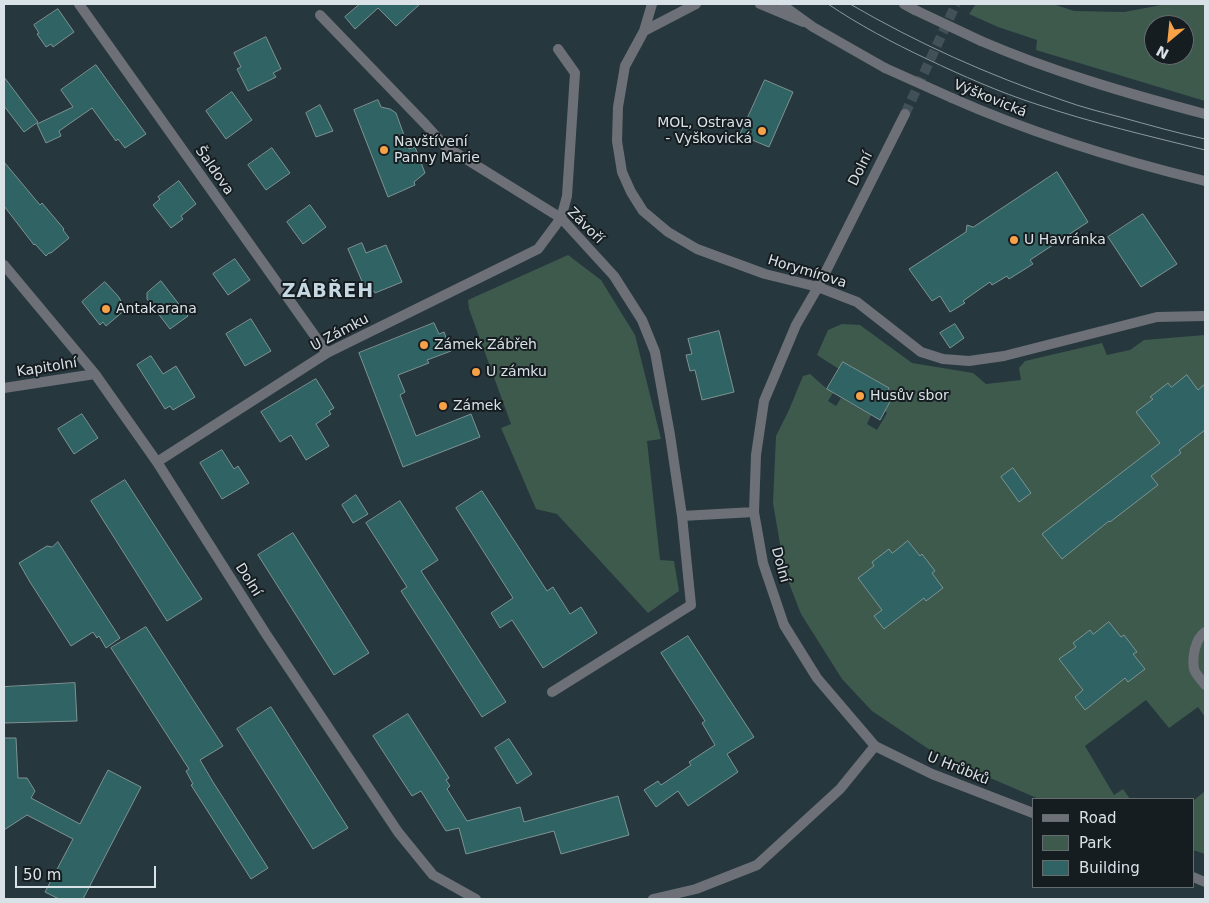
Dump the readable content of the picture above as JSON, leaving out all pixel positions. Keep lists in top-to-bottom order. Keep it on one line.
{"streets":{"street":["Výškovická","Dolní","Šaldova","Závoří","Horymírova","U Zámku","Kapitolní","U Hrůbků"]},"crossings":[["Dolní","Horymírova"],["Dolní","U Zámku"],["Dolní","Kapitolní"],["Dolní","U Hrůbků"],["Šaldova","U Zámku"],["Závoří","U Zámku"]],"districts":["ZÁBŘEH"],"places":["MOL, Ostrava - Vyškovická","Navštívení Panny Marie","U Havránka","Antakarana","Zámek Zábřeh","U zámku","Husův sbor","Zámek"],"legend":["Road","Park","Building"],"scale_bar":"50 m","north":"bottom left"}
